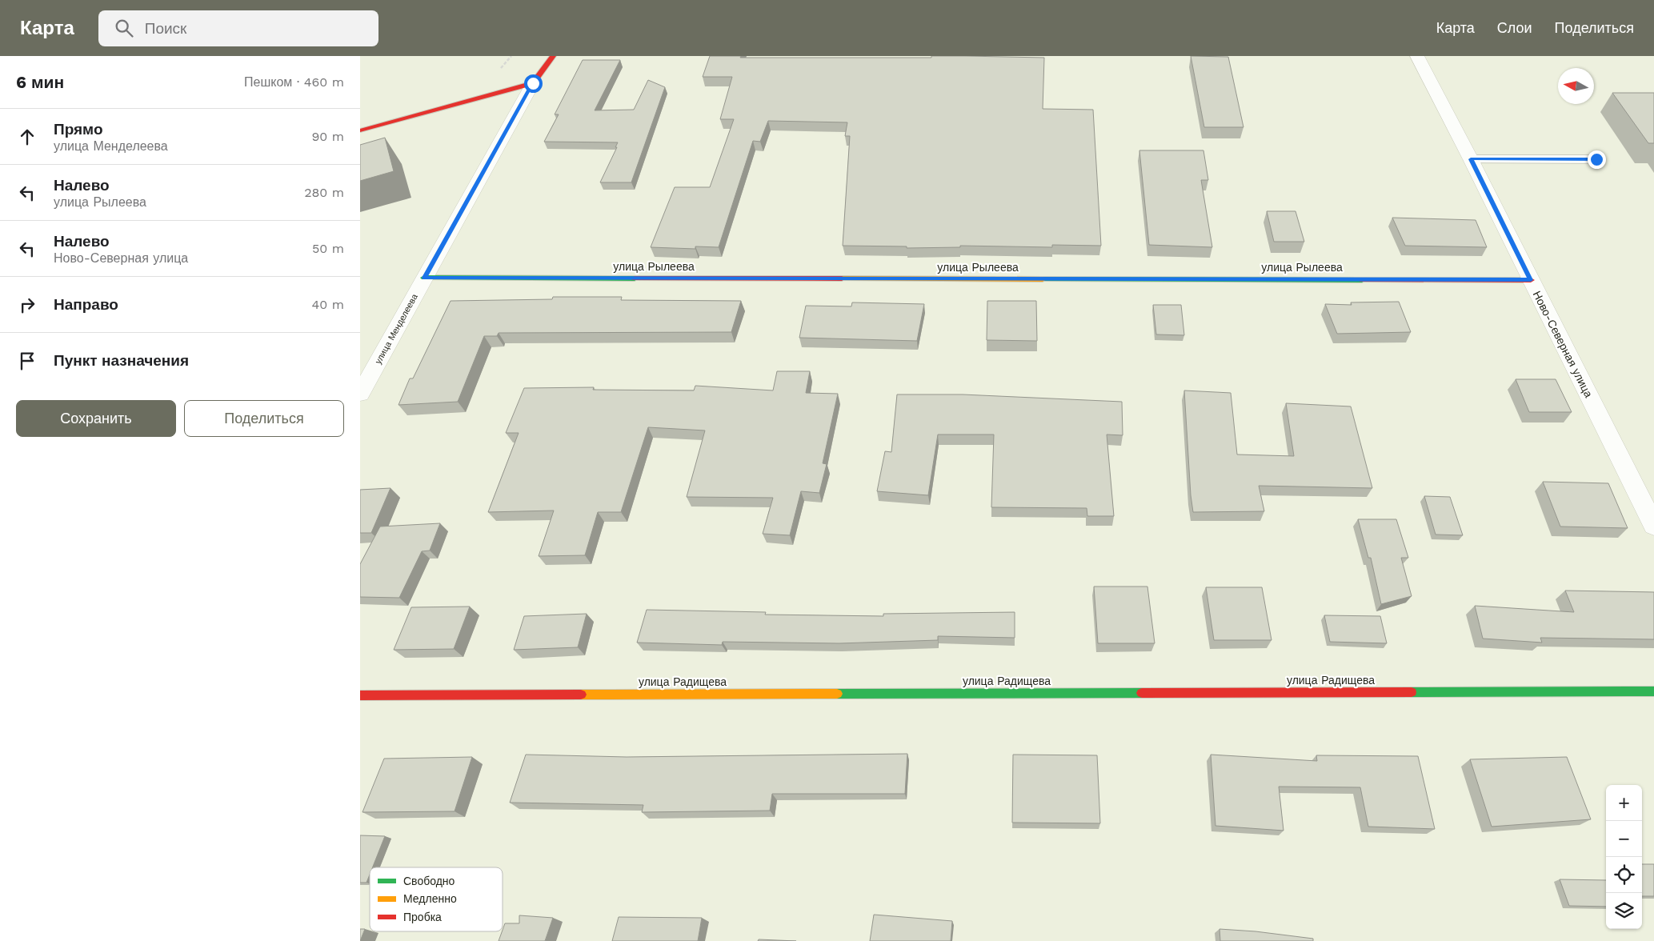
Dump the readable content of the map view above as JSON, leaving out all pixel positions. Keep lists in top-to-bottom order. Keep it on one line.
{"streets":{"street":["улица Рылеева","улица Менделеева","Ново-Северная улица","улица Радищева"]},"crossings":[["улица Рылеева","улица Менделеева"],["улица Рылеева","Ново-Северная улица"]],"legend":["Свободно","Медленно","Пробка"],"north":"left","page":{"header":"Карта","search":"Поиск","nav":["Карта","Слои","Поделиться"],"heading":["6 мин","Пешком · 460 m"],"list":[["Прямо","улица Менделеева","90 m"],["Налево","улица Рылеева","280 m"],["Налево","Ново-Северная улица","50 m"],["Направо","40 m"],"Пункт назначения"],"buttons":["Сохранить","Поделиться"],"map_buttons":["+","−"]}}
